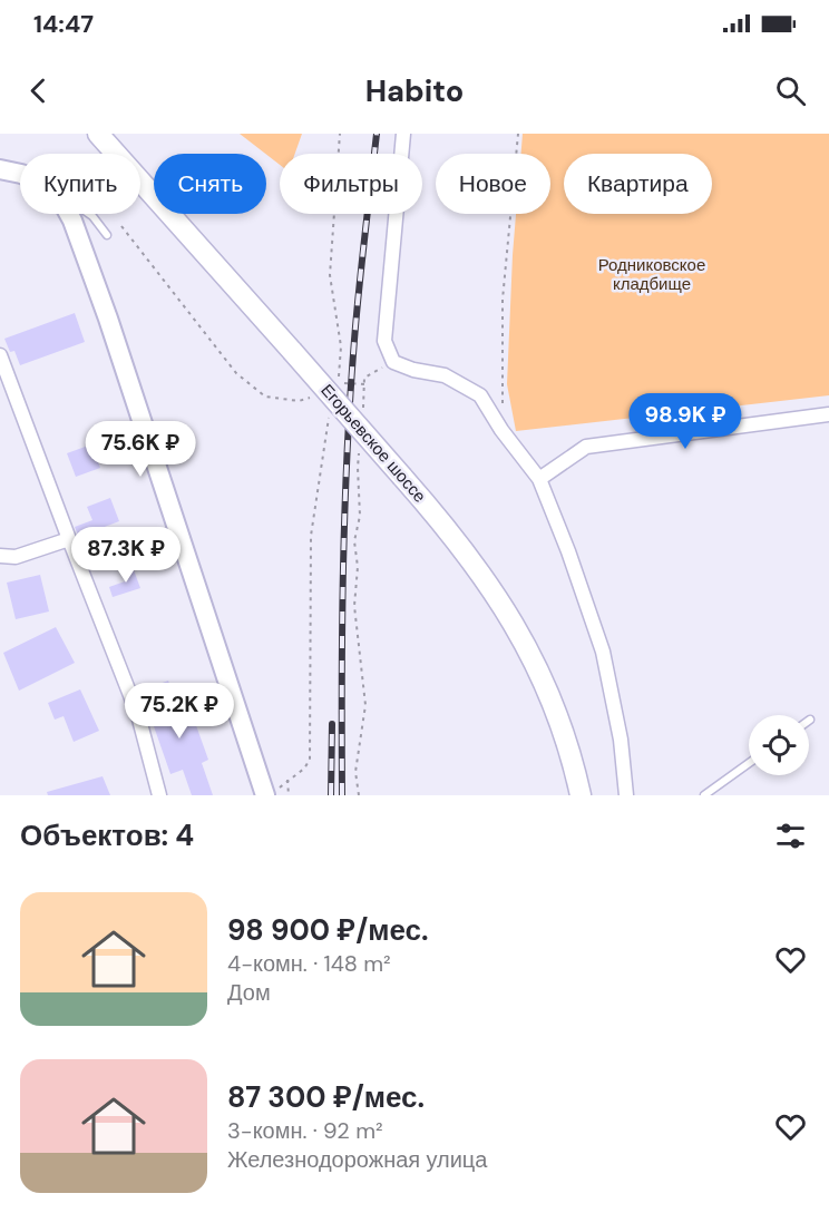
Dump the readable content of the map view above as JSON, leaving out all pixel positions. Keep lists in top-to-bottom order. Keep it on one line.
{"streets":{"main road":["Егорьевское шоссе"]},"parks":["Родниковское кладбище"],"page":{"status":"14:47","header":"Habito","chip":["Купить","Снять","Фильтры","Новое","Квартира"],"price":["98.9K ₽","75.6K ₽","87.3K ₽","75.2K ₽"],"heading":"Объектов: 4","list":[{"name":"98 900 ₽/мес.","note":"4-комн. · 148 m² · Дом"},{"name":"87 300 ₽/мес.","note":"3-комн. · 92 m² · Железнодорожная улица"}]}}
